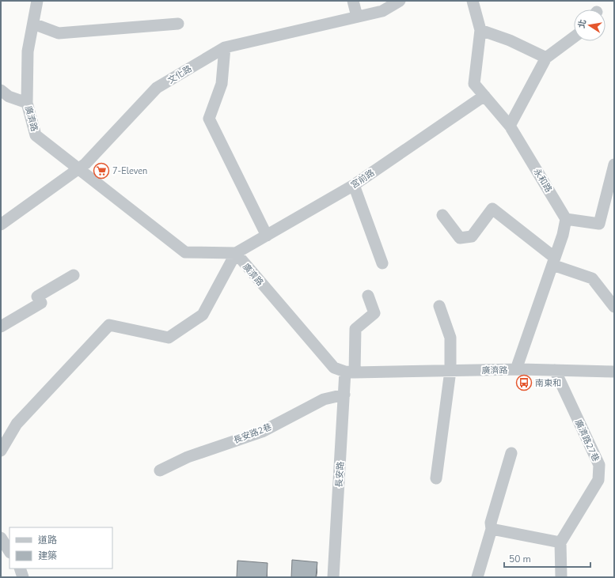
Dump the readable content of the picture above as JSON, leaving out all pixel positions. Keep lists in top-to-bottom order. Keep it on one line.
{"streets":{"street":["文化路","廣濟路","宮前路","永和路","長安路2巷","廣濟路27巷","長安路"]},"crossings":[["文化路","廣濟路"],["廣濟路","宮前路"],["廣濟路","廣濟路27巷"],["廣濟路","長安路"],["宮前路","永和路"],["長安路2巷","長安路"]],"places":{"supermarket":["7-Eleven"],"bus stop":["南東和"]},"legend":["道路","建築"],"scale_bar":"50 m","north":"left"}
